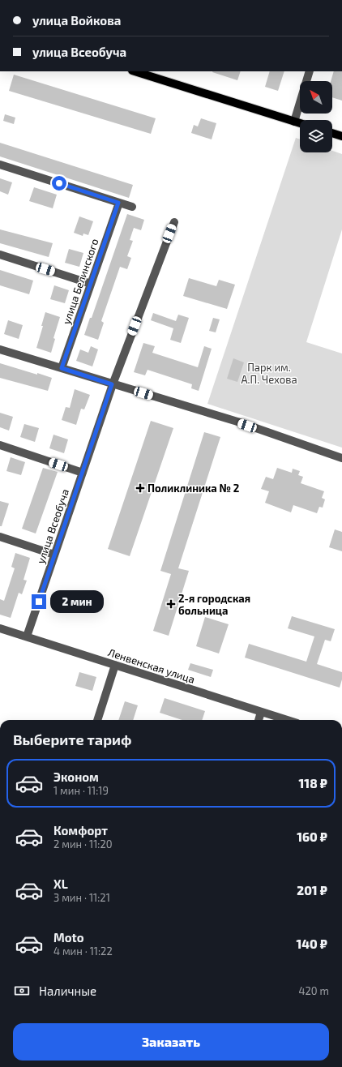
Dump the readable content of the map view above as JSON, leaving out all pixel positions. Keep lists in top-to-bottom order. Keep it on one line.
{"streets":{"street":["улица Белинского","улица Всеобуча","Ленвенская улица"]},"crossings":[["улица Всеобуча","Ленвенская улица"]],"parks":["Парк им. А.П. Чехова"],"places":{"health":["Поликлиника № 2","2-я городская больница"]},"north":"top left","page":{"banner":["улица Войкова","улица Всеобуча"],"bubble":"2 мин","heading":"Выберите тариф","list":[{"name":"Эконом","note":"1 мин · 11:19","value":"118 ₽"},{"name":"Комфорт","note":"2 мин · 11:20","value":"160 ₽"},{"name":"XL","note":"3 мин · 11:21","value":"201 ₽"},{"name":"Moto","note":"4 мин · 11:22","value":"140 ₽"}],"pay":["Наличные","420 m"],"buttons":"Заказать"}}
